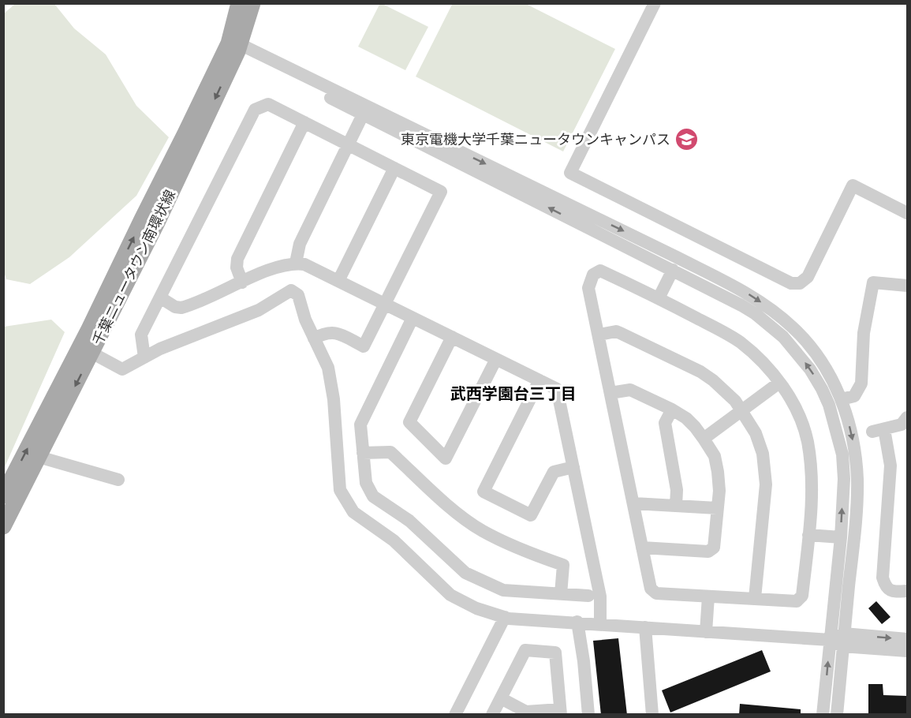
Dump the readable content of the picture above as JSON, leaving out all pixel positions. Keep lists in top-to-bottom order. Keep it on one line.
{"streets":{"main road":["千葉ニュータウン南環状線"]},"districts":["武西学園台三丁目"],"places":{"school or university":["東京電機大学千葉ニュータウンキャンパス"]}}
